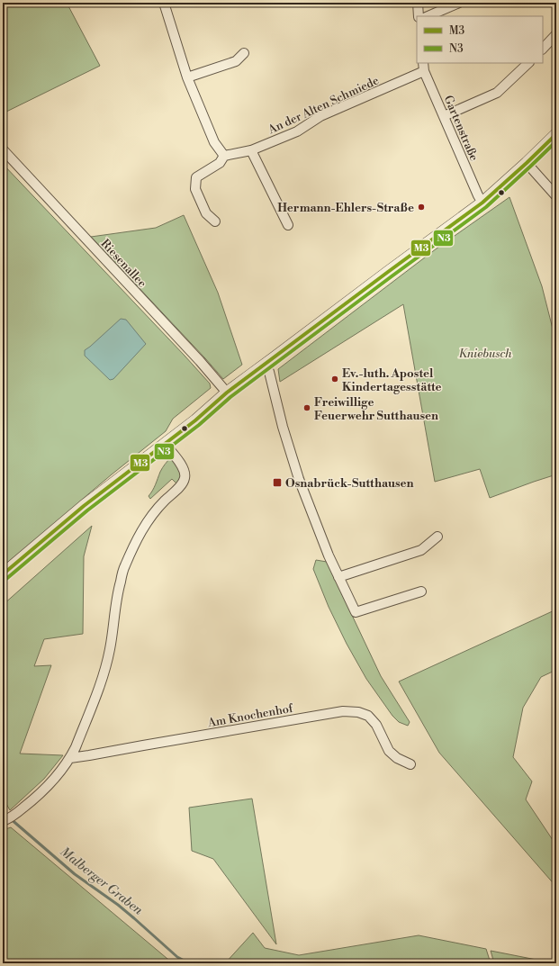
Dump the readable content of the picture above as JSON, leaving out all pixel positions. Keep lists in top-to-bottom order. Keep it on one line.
{"streets":{"street":["An der Alten Schmiede","Gartenstraße","Riesenallee","Am Knochenhof"]},"crossings":[["An der Alten Schmiede","Gartenstraße"]],"water":["Malberger Graben"],"parks":["Kniebusch"],"places":{"other":["Hermann-Ehlers-Straße","Ev.-luth. Apostel Kindertagesstätte","Freiwillige Feuerwehr Sutthausen"],"transit":["Osnabrück-Sutthausen"]},"lines":["transit line M3","transit line N3"],"legend":["M3","N3"]}
